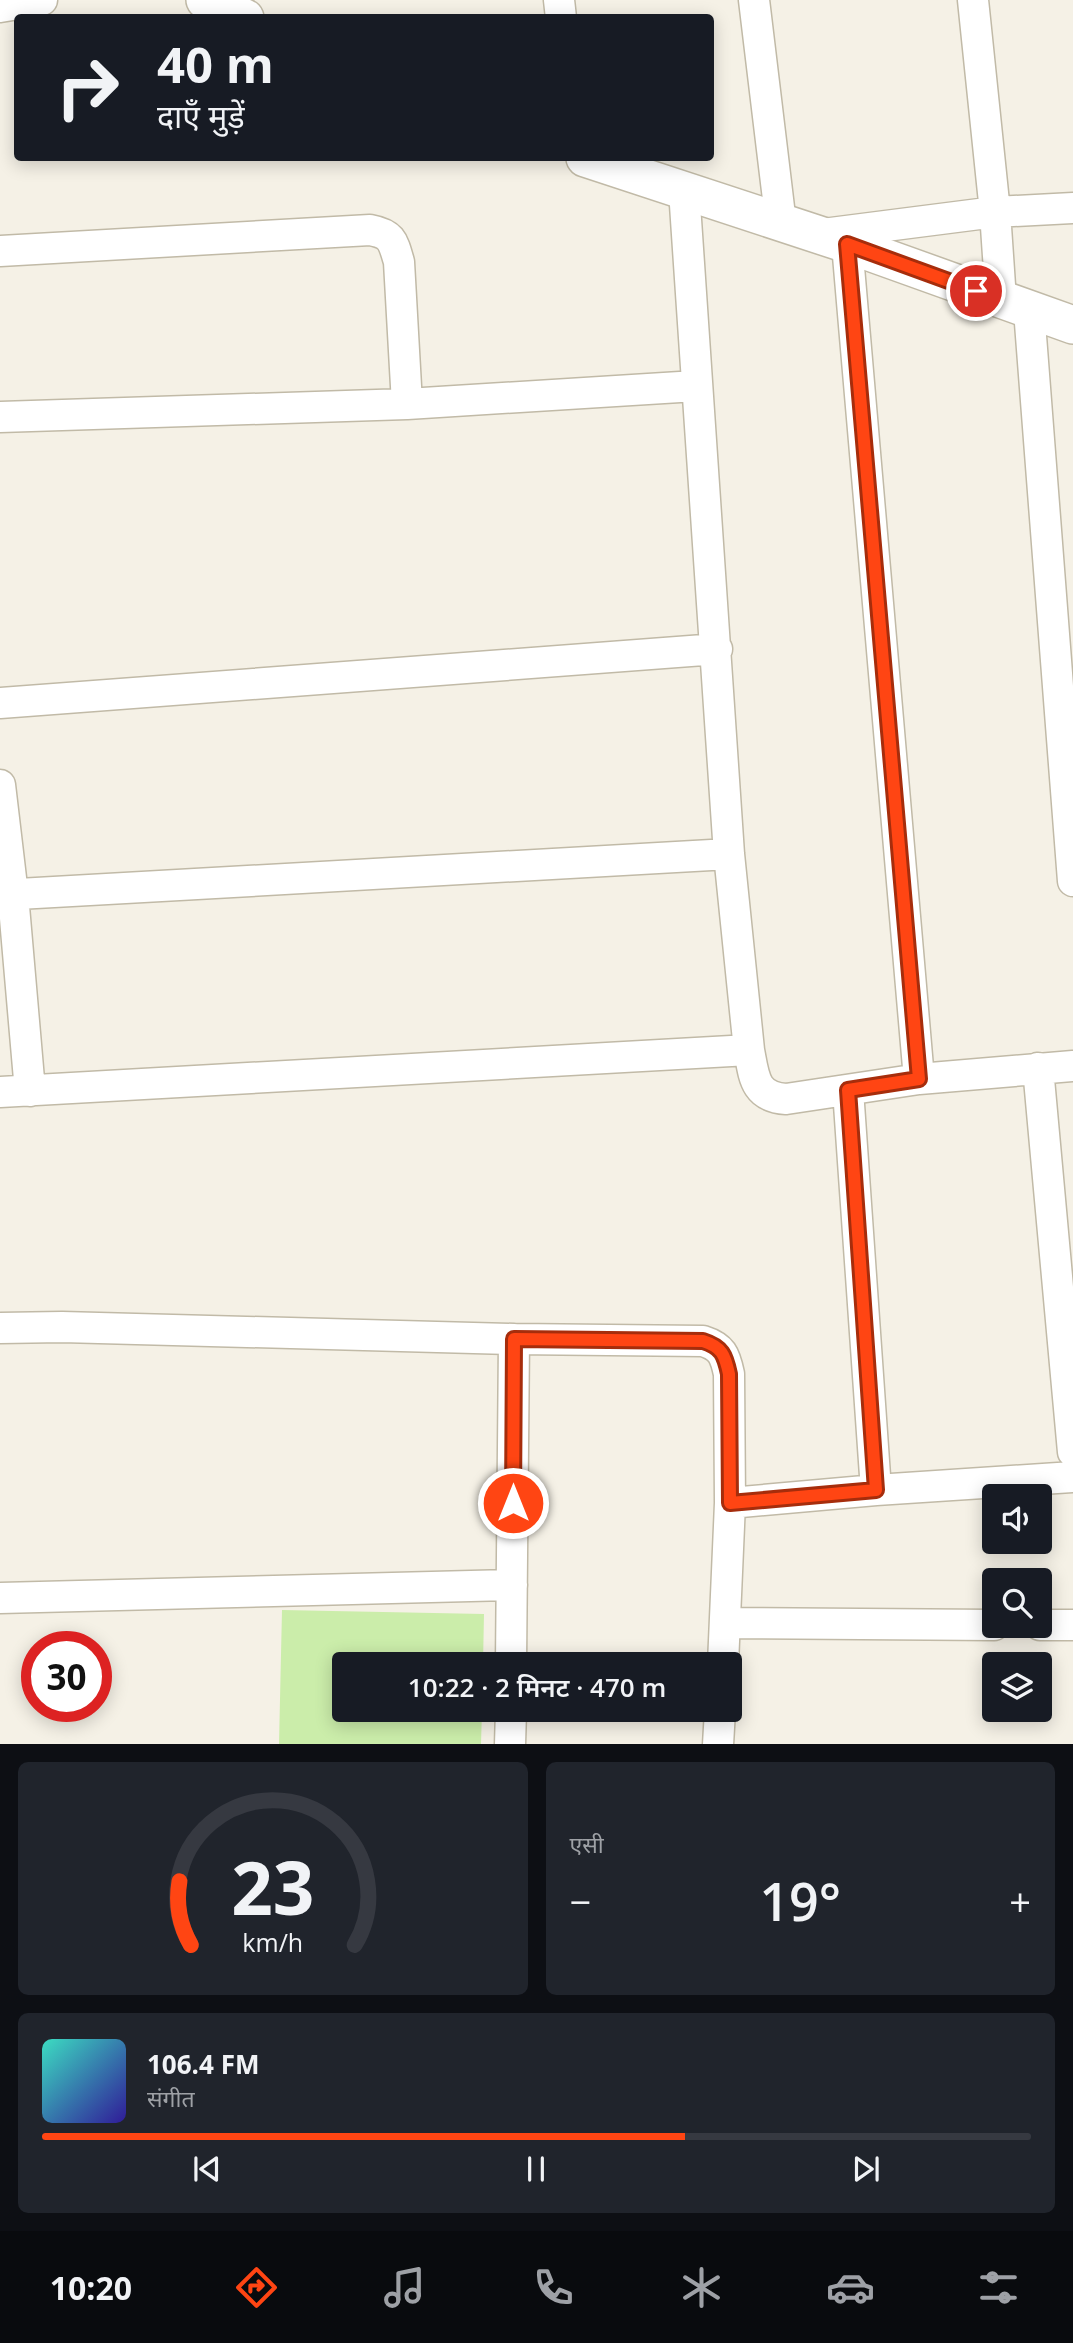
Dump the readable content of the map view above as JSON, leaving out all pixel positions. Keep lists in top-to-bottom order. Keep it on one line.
{"page":{"turn":["40 m","दाएँ मुड़ें"],"limit":"30","trip":"10:22 · 2 मिनट · 470 m","tile":"एसी","heat":["−","19°","+"],"song":["106.4 FM","संगीत"],"tabs":"10:20","gauge":["23","km/h"]}}
